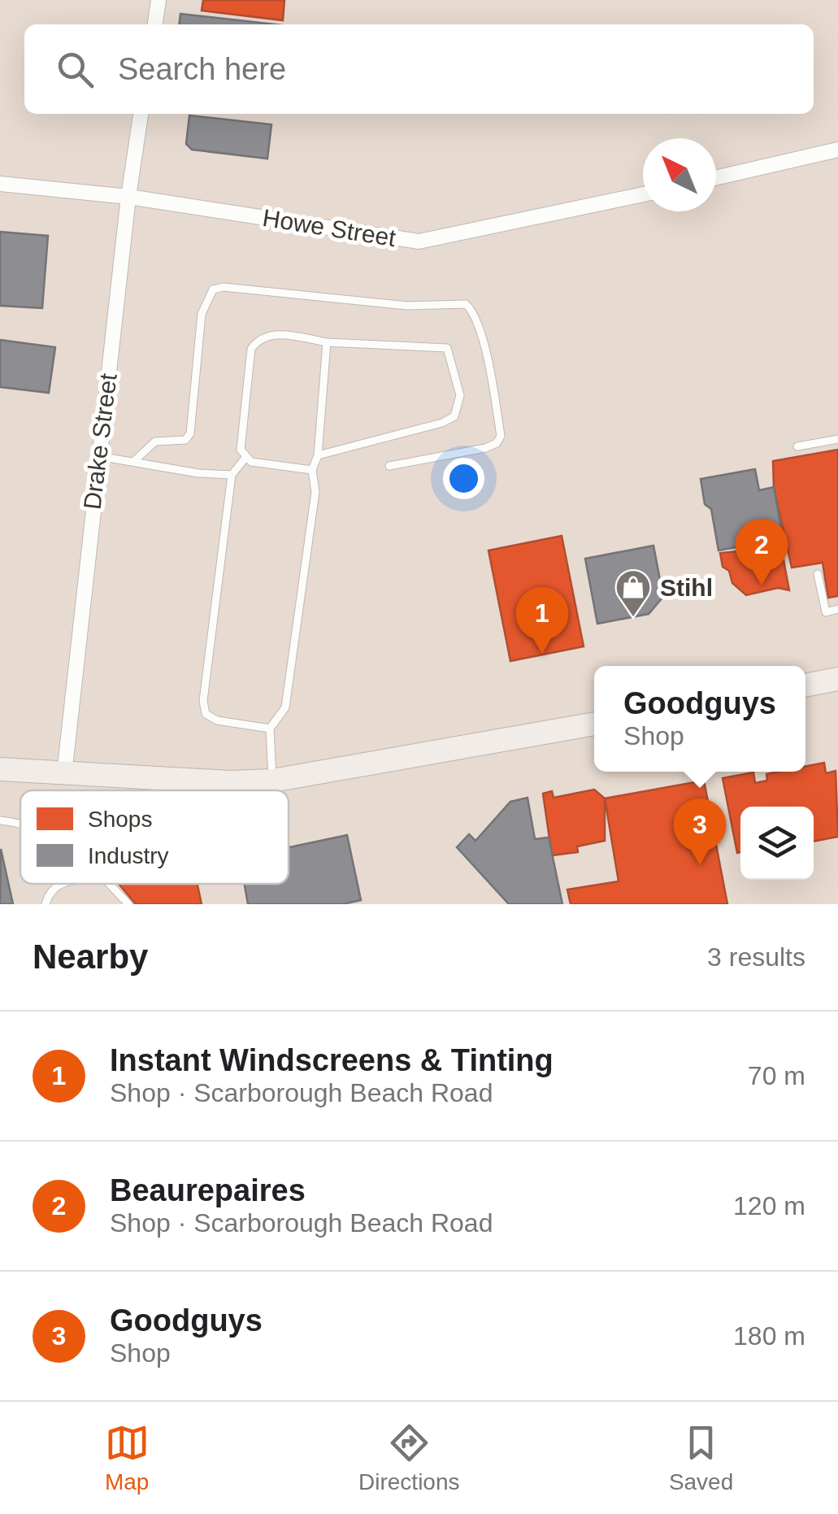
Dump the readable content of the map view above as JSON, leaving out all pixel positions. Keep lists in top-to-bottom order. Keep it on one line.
{"streets":{"street":["Howe Street","Drake Street"]},"crossings":[["Howe Street","Drake Street"]],"places":{"shop":["Stihl"]},"legend":["Shops","Industry"],"north":"top left","page":{"search":"Search here","pins":["2","1","3"],"popup":["Goodguys","Shop"],"heading":["Nearby","3 results"],"list":[{"mark":"1","name":"Instant Windscreens & Tinting","note":"Shop · Scarborough Beach Road","value":"70 m"},{"mark":"2","name":"Beaurepaires","note":"Shop · Scarborough Beach Road","value":"120 m"},{"mark":"3","name":"Goodguys","note":"Shop","value":"180 m"}],"nav":["Map","Directions","Saved"]}}
